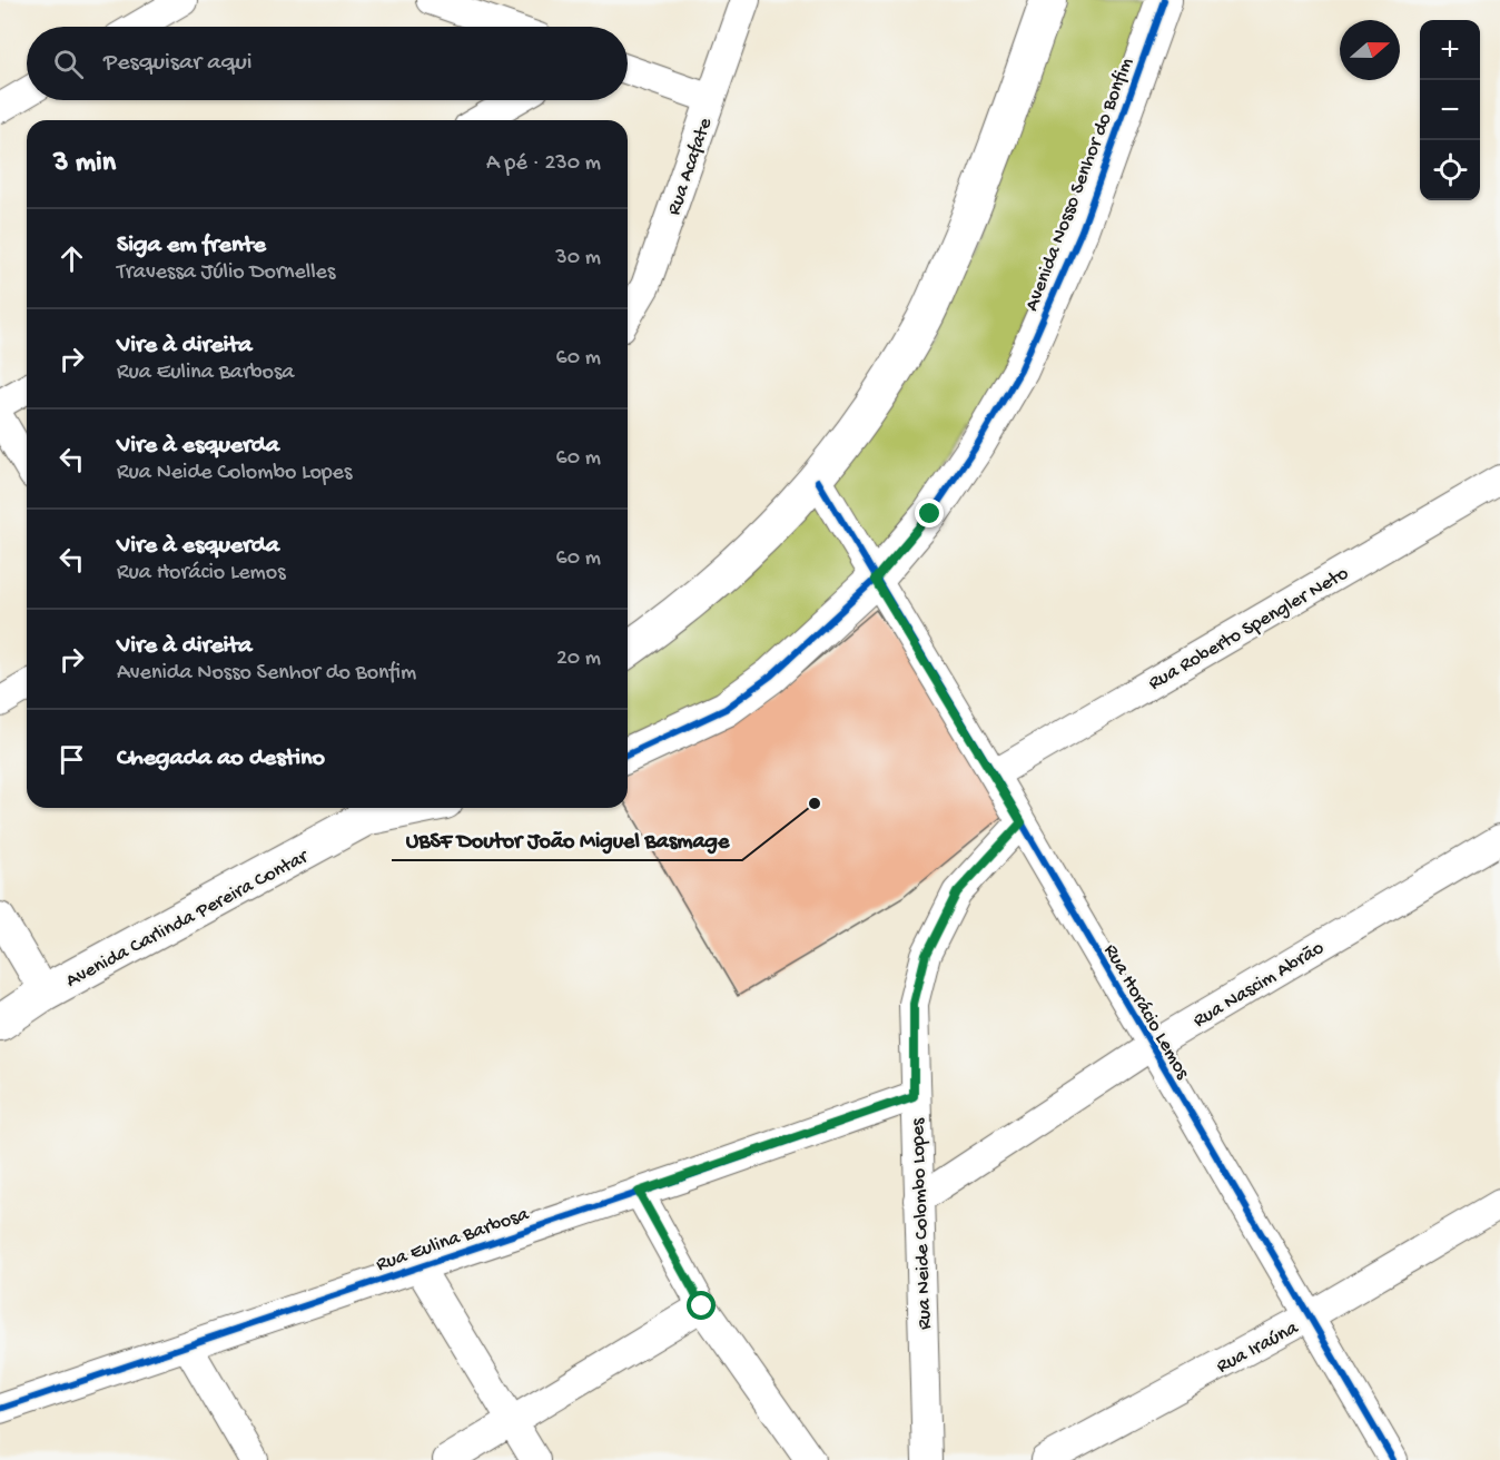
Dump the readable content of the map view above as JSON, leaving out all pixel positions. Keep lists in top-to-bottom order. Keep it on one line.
{"streets":{"street":["Rua Acafate","Avenida Nosso Senhor do Bonfim","Rua Roberto Spengler Neto","Avenida Carlinda Pereira Contar","Rua Nascim Abrão","Rua Horácio Lemos","Rua Neide Colombo Lopes","Rua Eulina Barbosa","Rua Iraúna"]},"crossings":[["Avenida Nosso Senhor do Bonfim","Rua Horácio Lemos"],["Rua Roberto Spengler Neto","Rua Horácio Lemos"],["Rua Nascim Abrão","Rua Horácio Lemos"],["Rua Nascim Abrão","Rua Neide Colombo Lopes"],["Rua Horácio Lemos","Rua Neide Colombo Lopes"],["Rua Horácio Lemos","Rua Iraúna"],["Rua Neide Colombo Lopes","Rua Eulina Barbosa"]],"places":["UBSF Doutor João Miguel Basmage"],"north":"right","page":{"map_buttons":["+","−"],"search":"Pesquisar aqui","heading":["3 min","A pé · 230 m"],"list":[["Siga em frente","Travessa Júlio Dornelles","30 m"],["Vire à direita","Rua Eulina Barbosa","60 m"],["Vire à esquerda","Rua Neide Colombo Lopes","60 m"],["Vire à esquerda","Rua Horácio Lemos","60 m"],["Vire à direita","Avenida Nosso Senhor do Bonfim","20 m"],"Chegada ao destino"]}}
